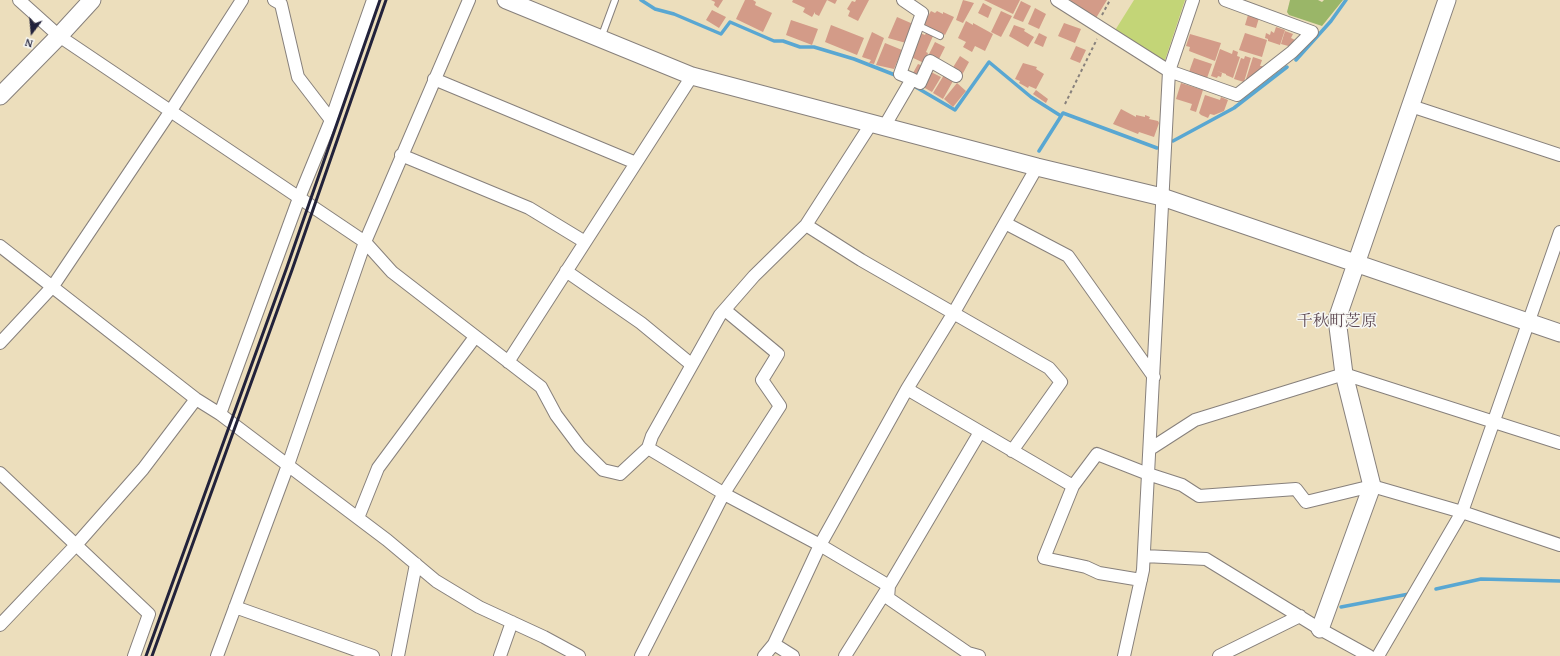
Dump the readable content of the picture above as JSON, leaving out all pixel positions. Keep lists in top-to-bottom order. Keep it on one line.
{"districts":["千秋町芝原"],"north":"bottom"}
